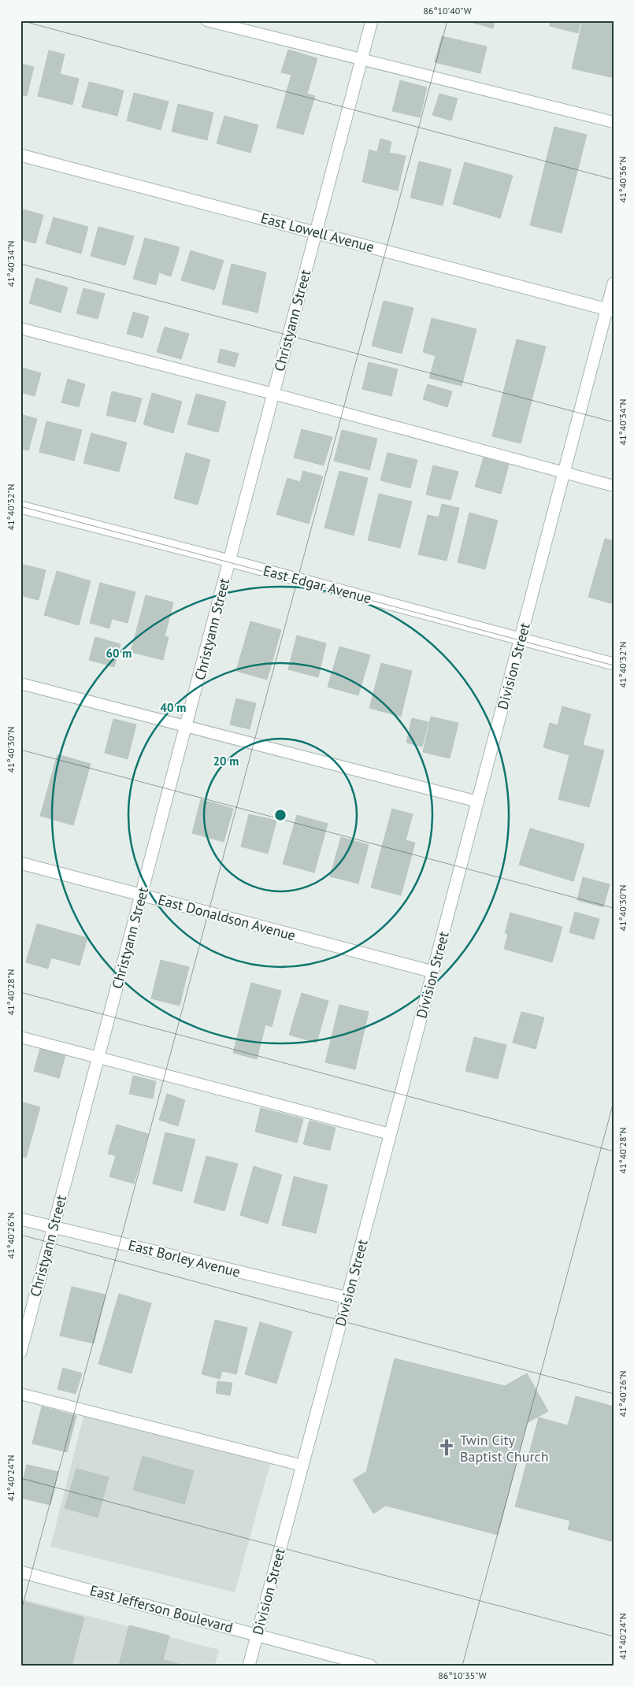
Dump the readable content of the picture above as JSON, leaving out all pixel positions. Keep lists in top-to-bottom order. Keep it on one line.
{"streets":{"street":["East Lowell Avenue","Christyann Street","East Edgar Avenue","Division Street","East Donaldson Avenue","East Borley Avenue","East Jefferson Boulevard"]},"crossings":[["East Lowell Avenue","Christyann Street"],["East Lowell Avenue","Division Street"],["Christyann Street","East Edgar Avenue"],["Christyann Street","East Donaldson Avenue"],["Christyann Street","East Borley Avenue"],["East Edgar Avenue","Division Street"],["Division Street","East Donaldson Avenue"],["Division Street","East Borley Avenue"],["Division Street","East Jefferson Boulevard"]],"places":{"church":["Twin City Baptist Church"]},"coordinates":["86°10'40\"W","41°40'36\"N","41°40'34\"N","41°40'32\"N","41°40'30\"N","41°40'28\"N","41°40'26\"N","41°40'24\"N","86°10'35\"W"],"rings":["60 m","40 m","20 m"]}
